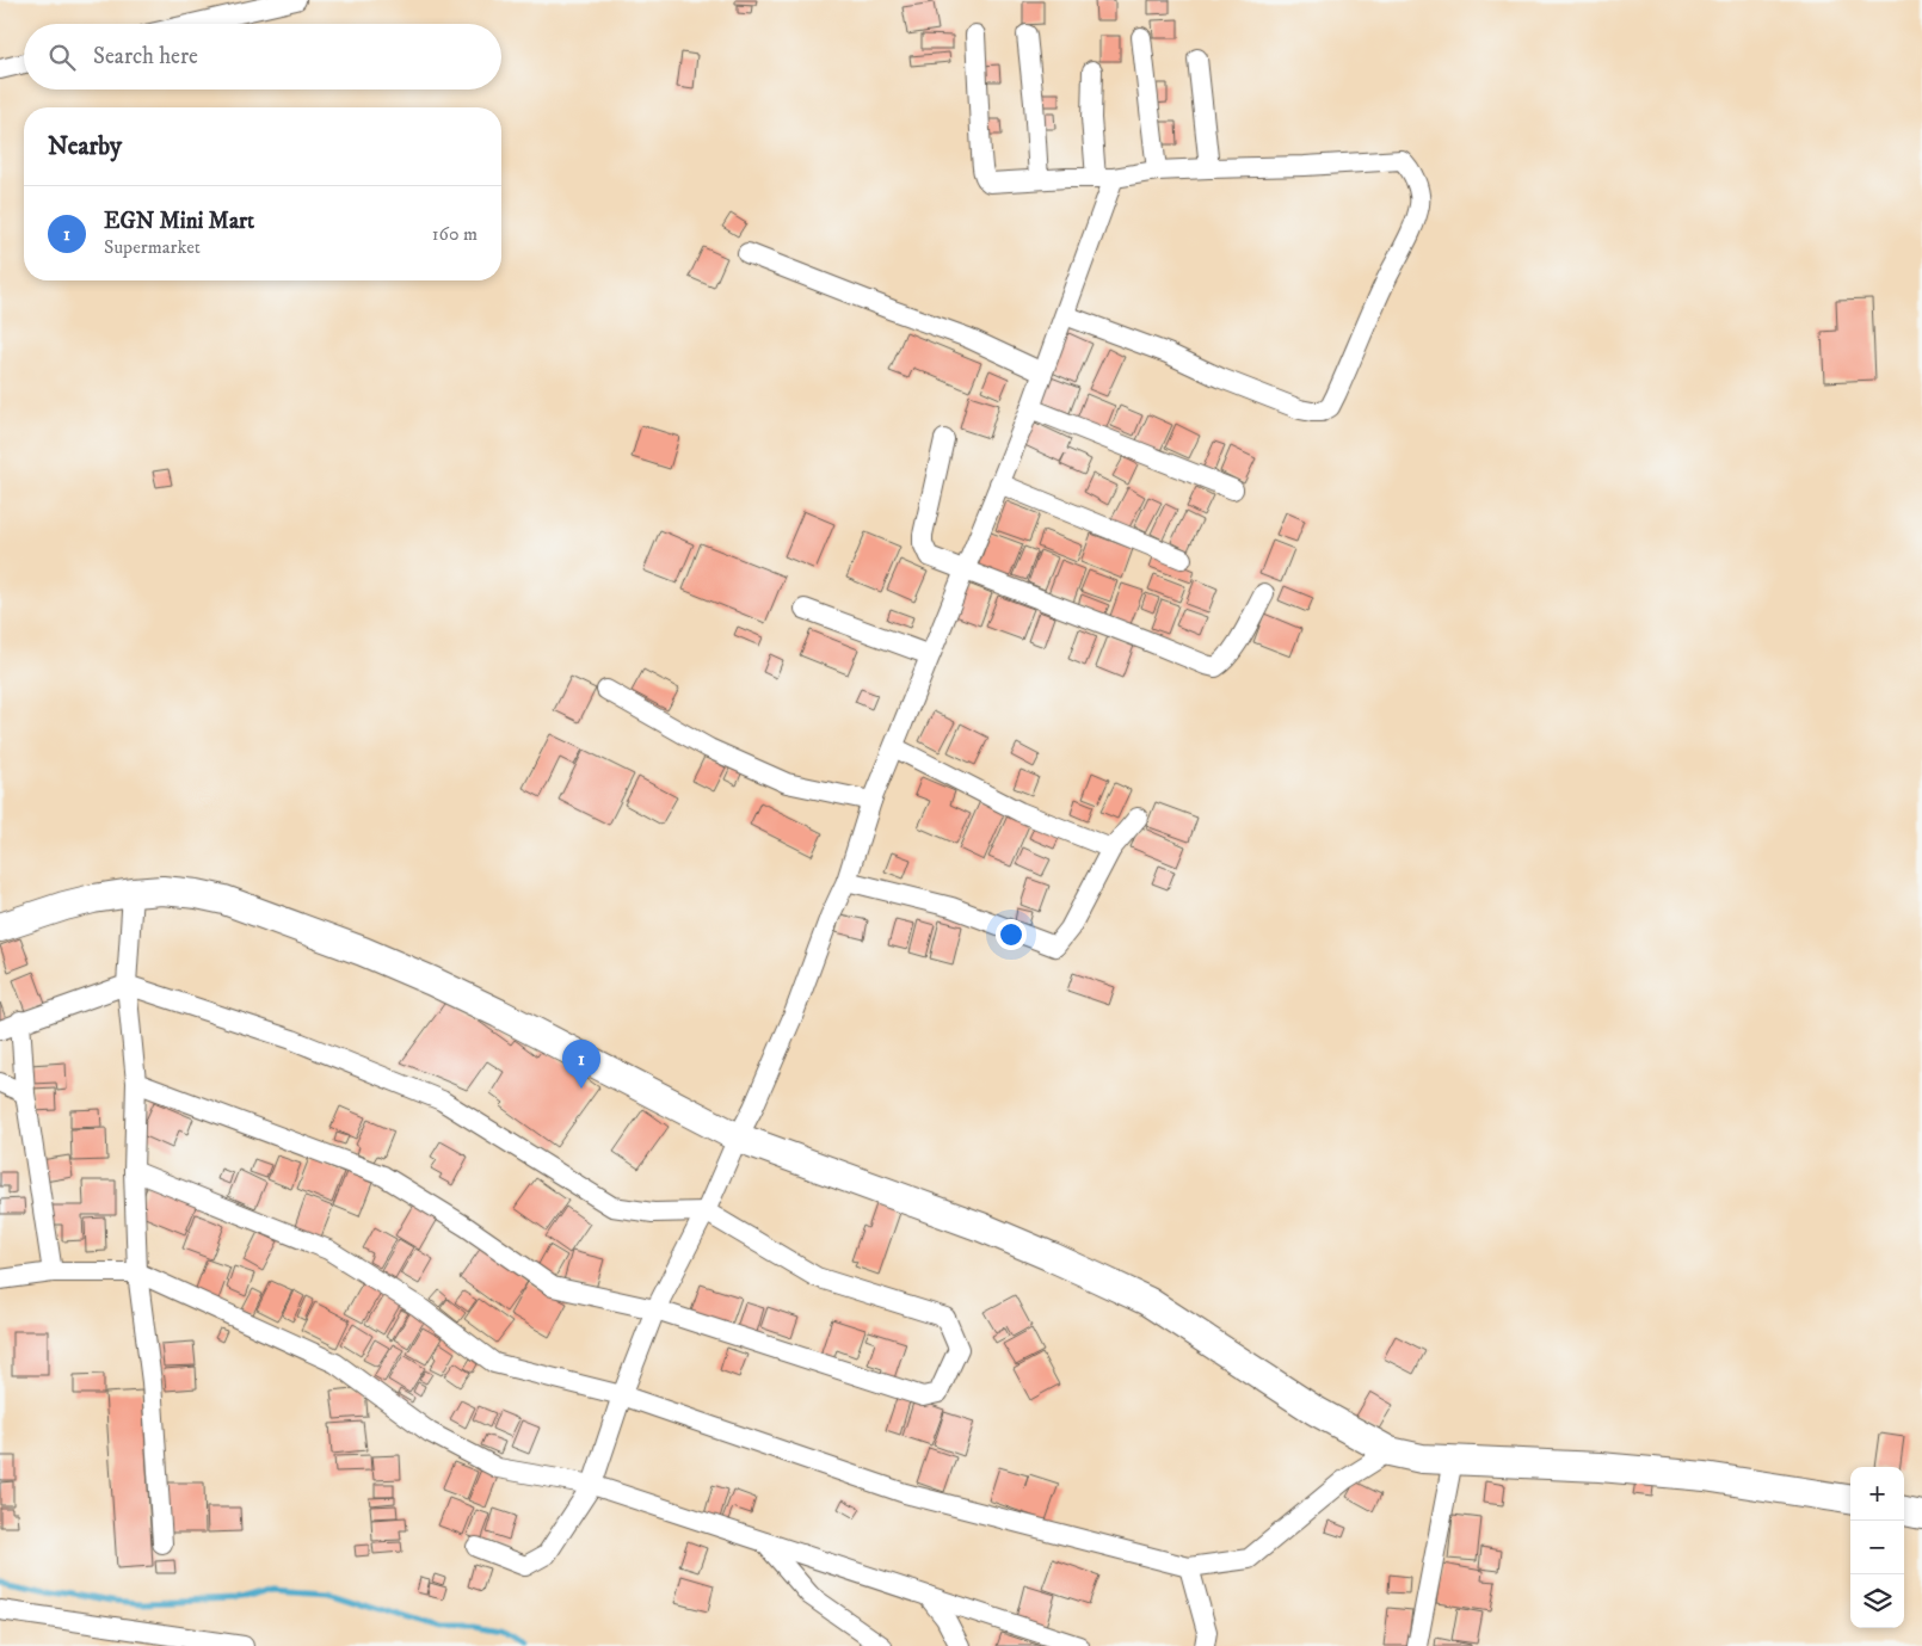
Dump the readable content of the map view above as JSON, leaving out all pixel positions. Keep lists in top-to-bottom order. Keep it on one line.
{"page":{"search":"Search here","heading":"Nearby","list":[{"mark":"1","name":"EGN Mini Mart","note":"Supermarket","value":"160 m"}],"pins":"1","map_buttons":["+","−"]}}
